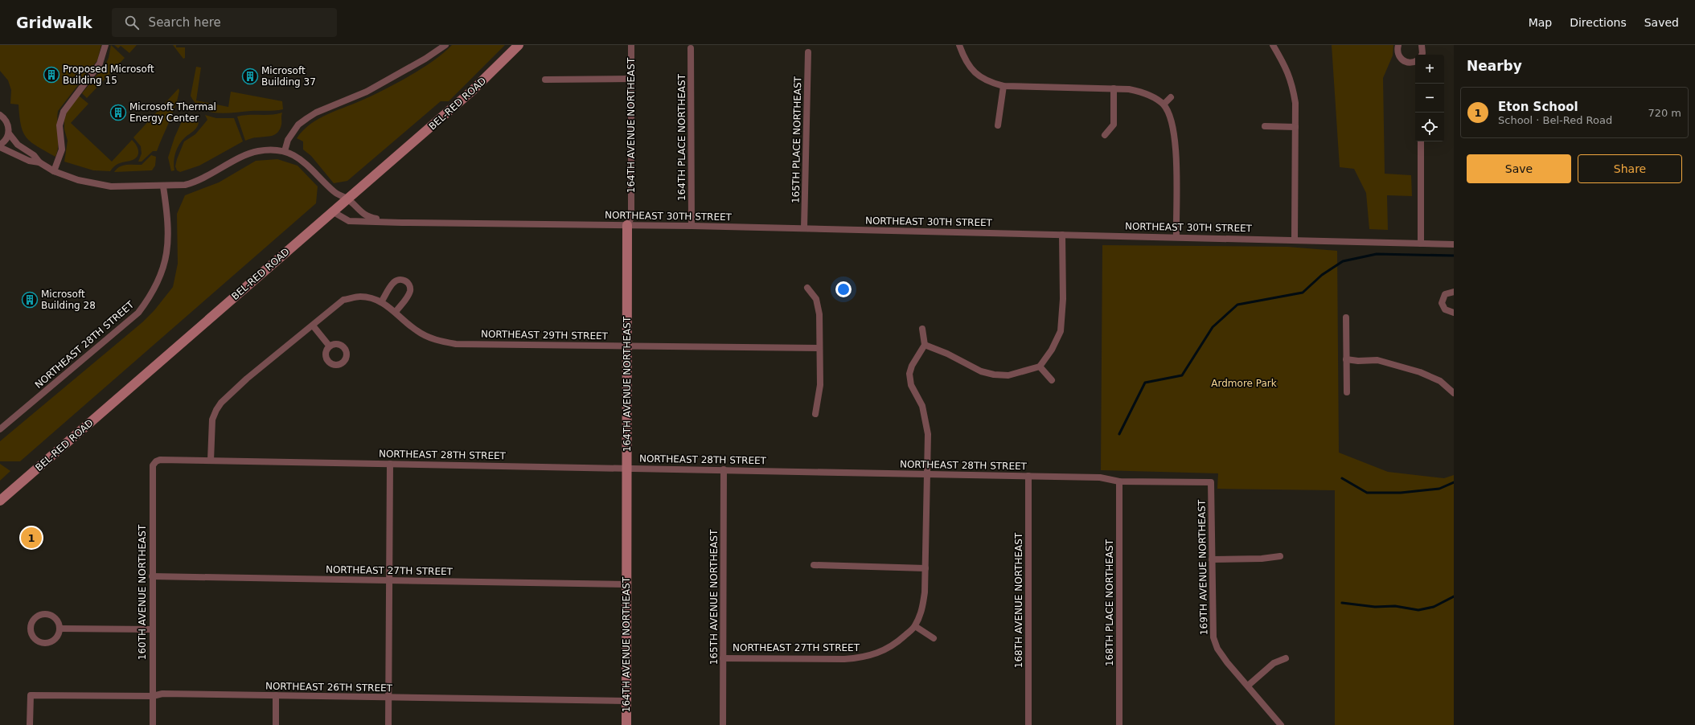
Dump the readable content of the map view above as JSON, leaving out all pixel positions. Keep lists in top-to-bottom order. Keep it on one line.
{"streets":{"main road":["BEL-RED ROAD","164TH AVENUE NORTHEAST"],"street":["164TH PLACE NORTHEAST","165TH PLACE NORTHEAST","NORTHEAST 30TH STREET","NORTHEAST 29TH STREET","NORTHEAST 28TH STREET","169TH AVENUE NORTHEAST","NORTHEAST 27TH STREET","160TH AVENUE NORTHEAST","165TH AVENUE NORTHEAST","168TH AVENUE NORTHEAST","168TH PLACE NORTHEAST","NORTHEAST 26TH STREET"]},"crossings":[["BEL-RED ROAD","NORTHEAST 30TH STREET"],["164TH AVENUE NORTHEAST","NORTHEAST 30TH STREET"],["164TH AVENUE NORTHEAST","NORTHEAST 29TH STREET"],["164TH AVENUE NORTHEAST","NORTHEAST 28TH STREET"],["164TH AVENUE NORTHEAST","NORTHEAST 27TH STREET"],["164TH AVENUE NORTHEAST","NORTHEAST 26TH STREET"],["164TH PLACE NORTHEAST","NORTHEAST 30TH STREET"],["165TH PLACE NORTHEAST","NORTHEAST 30TH STREET"],["NORTHEAST 28TH STREET","169TH AVENUE NORTHEAST"],["NORTHEAST 28TH STREET","160TH AVENUE NORTHEAST"],["NORTHEAST 28TH STREET","165TH AVENUE NORTHEAST"],["NORTHEAST 28TH STREET","168TH AVENUE NORTHEAST"],["NORTHEAST 28TH STREET","168TH PLACE NORTHEAST"],["NORTHEAST 27TH STREET","160TH AVENUE NORTHEAST"],["NORTHEAST 27TH STREET","165TH AVENUE NORTHEAST"],["160TH AVENUE NORTHEAST","NORTHEAST 26TH STREET"]],"parks":["Ardmore Park"],"places":{"building":["Proposed Microsoft Building 15","Microsoft Building 37","Microsoft Thermal Energy Center","Microsoft Building 28"]},"page":{"header":"Gridwalk","search":"Search here","nav":["Map","Directions","Saved"],"heading":"Nearby","map_buttons":["+","−"],"list":[{"mark":"1","name":"Eton School","note":"School · Bel-Red Road","value":"720 m"}],"buttons":["Save","Share"],"pins":"1"}}
